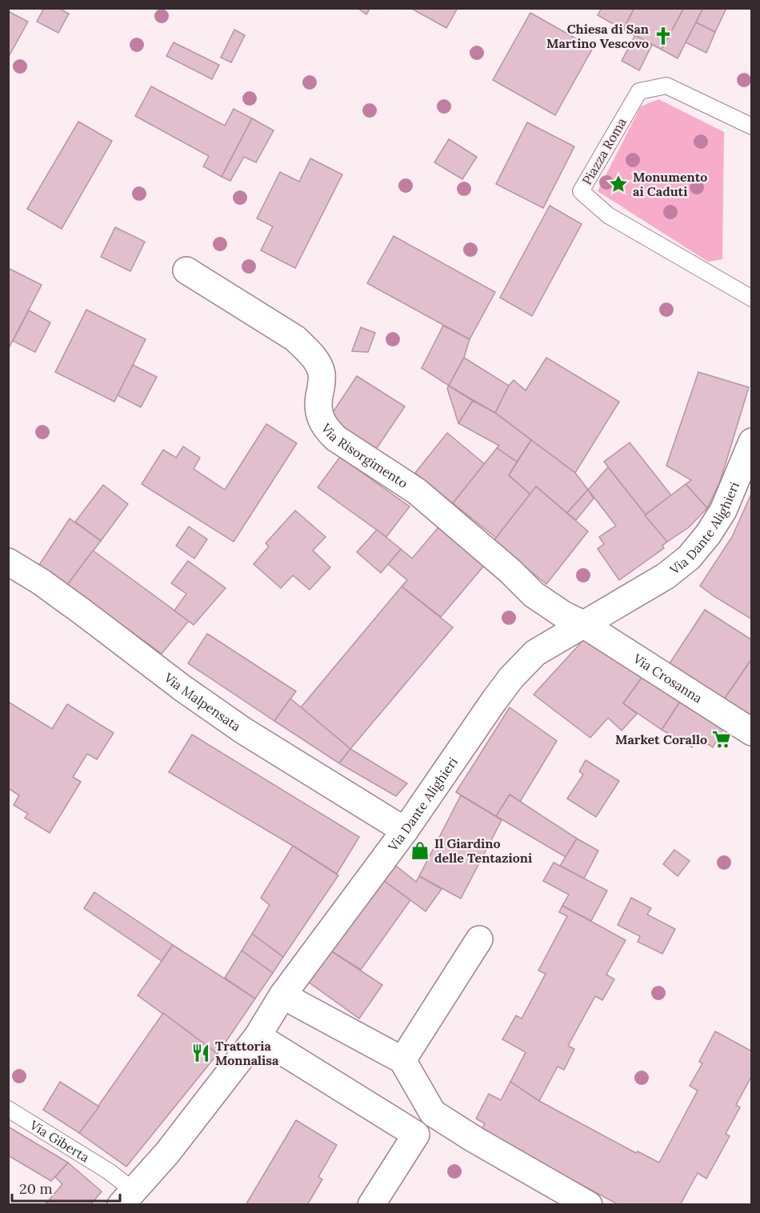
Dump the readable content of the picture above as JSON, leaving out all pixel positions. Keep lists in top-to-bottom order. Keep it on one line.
{"streets":{"street":["Via Risorgimento","Via Dante Alighieri","Via Crosanna","Via Malpensata"],"lane":["Piazza Roma","Via Giberta"]},"crossings":[["Via Risorgimento","Via Dante Alighieri"],["Via Risorgimento","Via Crosanna"],["Via Dante Alighieri","Via Crosanna"],["Via Dante Alighieri","Via Malpensata"],["Via Dante Alighieri","Via Giberta"]],"places":{"church":["Chiesa di San Martino Vescovo"],"place":["Monumento ai Caduti"],"supermarket":["Market Corallo"],"shop":["Il Giardino delle Tentazioni"],"restaurant":["Trattoria Monnalisa"]},"scale_bar":"20 m"}
